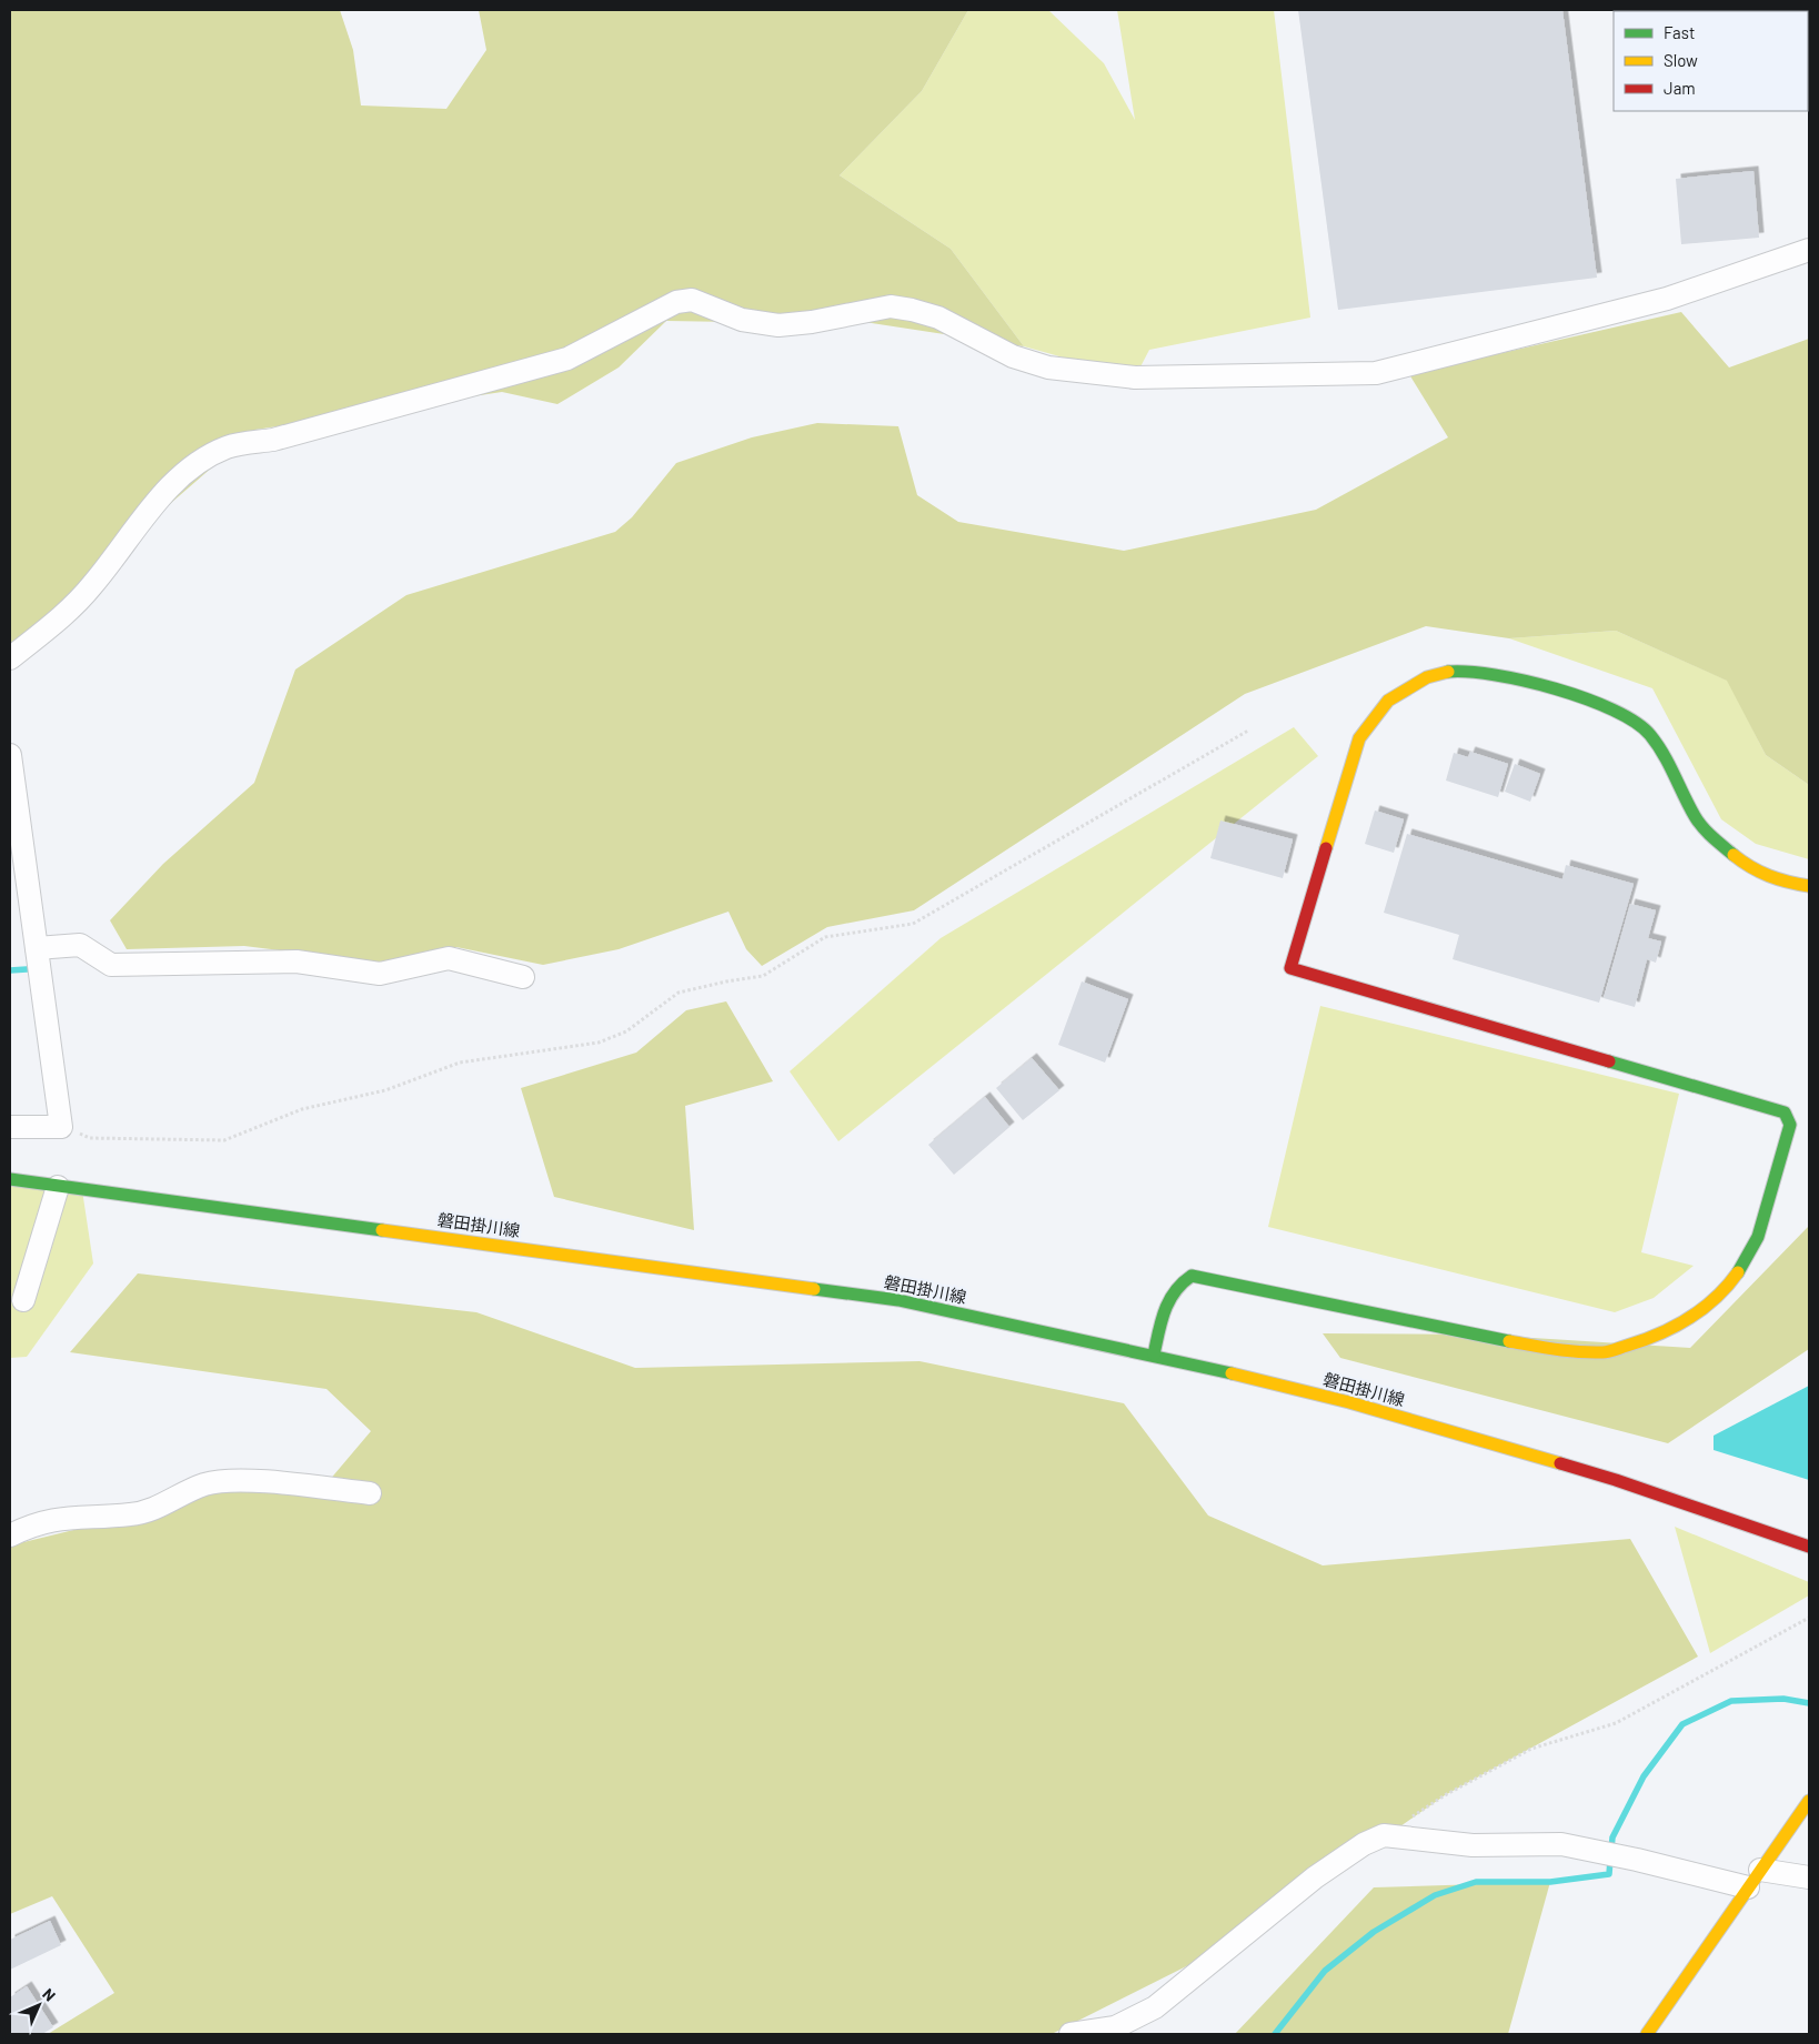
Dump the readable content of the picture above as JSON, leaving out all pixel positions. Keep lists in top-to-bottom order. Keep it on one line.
{"streets":{"street":["磐田掛川線"]},"legend":["Fast","Slow","Jam"],"north":"top right"}
